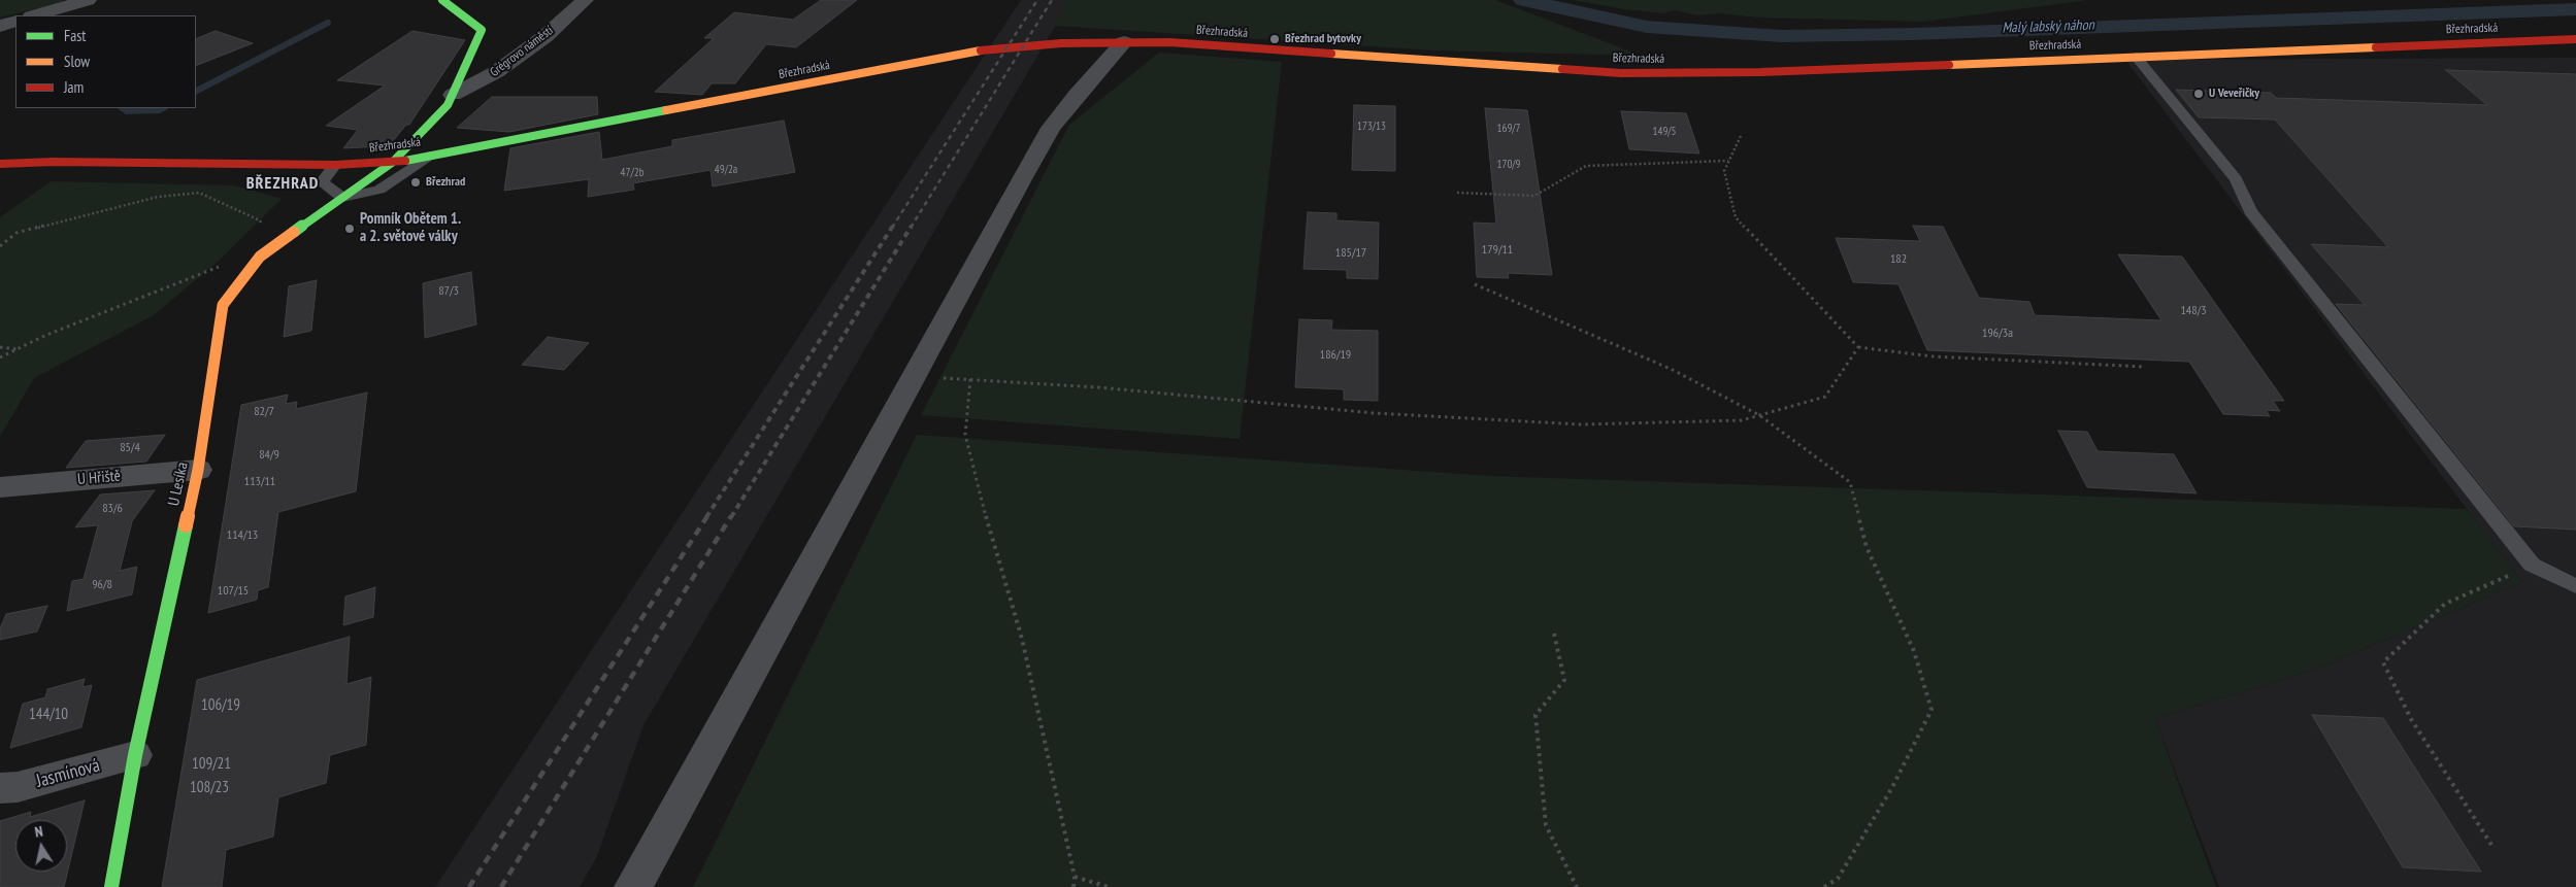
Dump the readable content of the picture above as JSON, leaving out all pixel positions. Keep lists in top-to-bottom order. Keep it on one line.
{"streets":{"street":["Březhradská","Grégrovo náměstí","U Hřiště","U Lesíka","Jasmínová"]},"crossings":[["Březhradská","Grégrovo náměstí"],["Březhradská","U Lesíka"],["Grégrovo náměstí","U Lesíka"],["U Hřiště","U Lesíka"],["U Lesíka","Jasmínová"]],"districts":["BŘEZHRAD"],"water":["Malý labský náhon"],"places":["Březhrad bytovky","U Veveřičky","Březhrad","Pomník Obětem 1. a 2. světové války"],"house_numbers":["173/13","169/7","149/5","170/9","49/2a","47/2b","179/11","185/17","182","87/3","148/3","196/3a","186/19","82/7","85/4","84/9","113/11","83/6","114/13","96/8","107/15","106/19","144/10","109/21","108/23"],"legend":["Fast","Slow","Jam"],"north":"top"}
